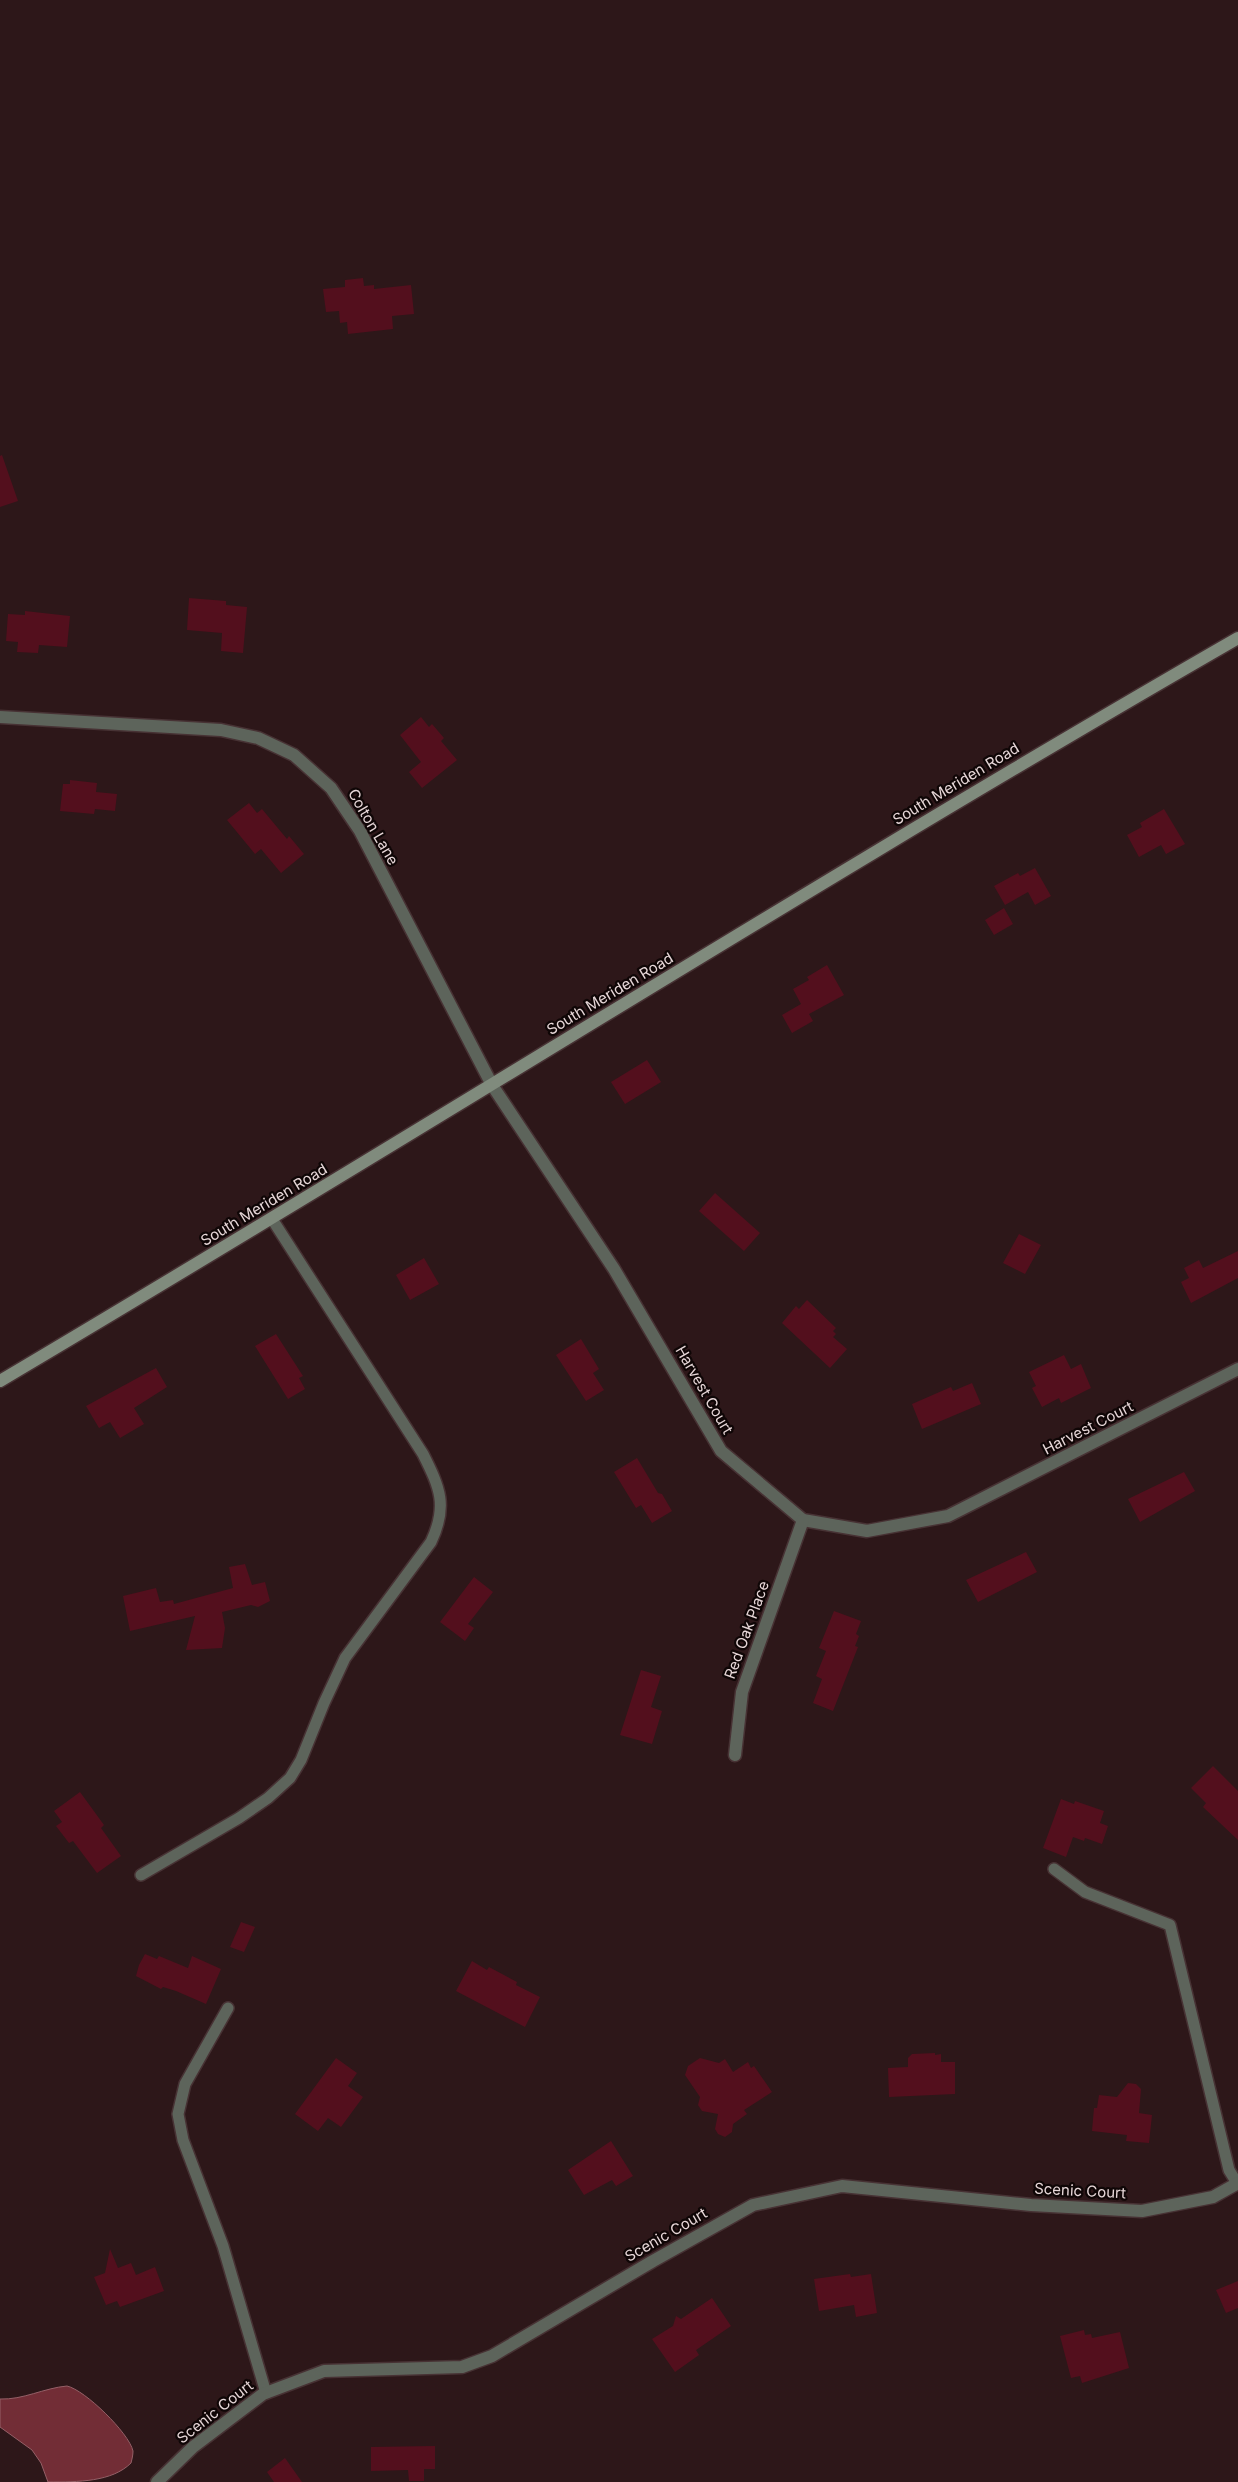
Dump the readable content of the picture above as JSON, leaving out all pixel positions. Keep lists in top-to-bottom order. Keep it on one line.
{"streets":{"main road":["South Meriden Road"],"street":["Colton Lane","Harvest Court","Red Oak Place","Scenic Court"]},"crossings":[["South Meriden Road","Colton Lane"],["South Meriden Road","Harvest Court"],["Colton Lane","Harvest Court"],["Harvest Court","Red Oak Place"]]}
